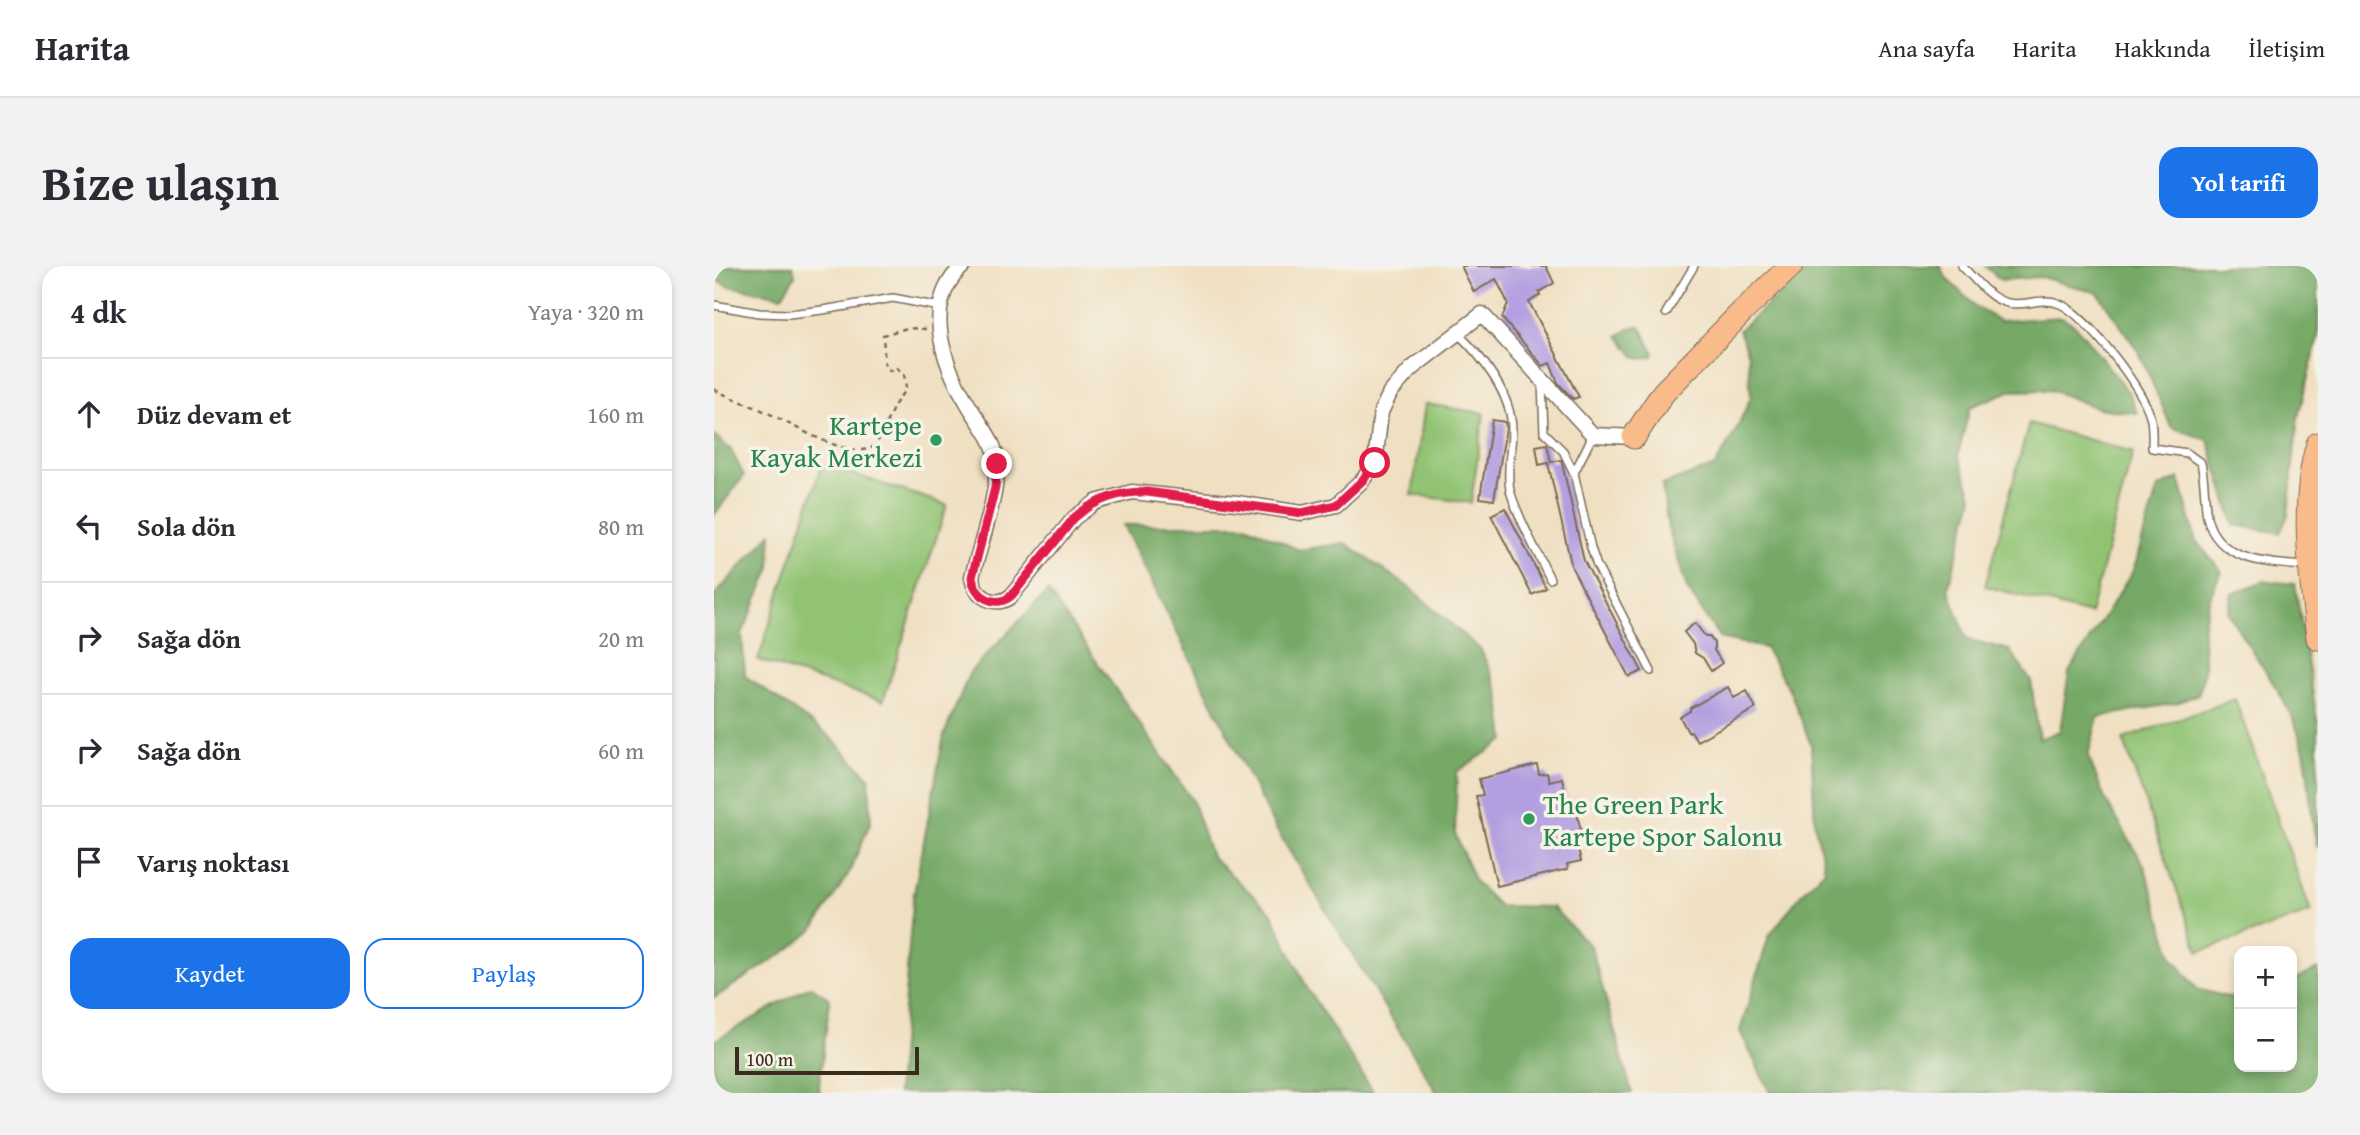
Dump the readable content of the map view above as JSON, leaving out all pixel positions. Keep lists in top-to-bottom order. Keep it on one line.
{"places":["Kartepe Kayak Merkezi","The Green Park Kartepe Spor Salonu"],"scale_bar":"100 m","page":{"header":"Harita","nav":["Ana sayfa","Harita","Hakkında","İletişim"],"title":"Bize ulaşın","buttons":["Yol tarifi",["Kaydet","Paylaş"]],"heading":["4 dk","Yaya · 320 m"],"list":[["Düz devam et","160 m"],["Sola dön","80 m"],["Sağa dön","20 m"],["Sağa dön","60 m"],"Varış noktası"],"map_buttons":["+","−"],"scale":"100 m"}}
